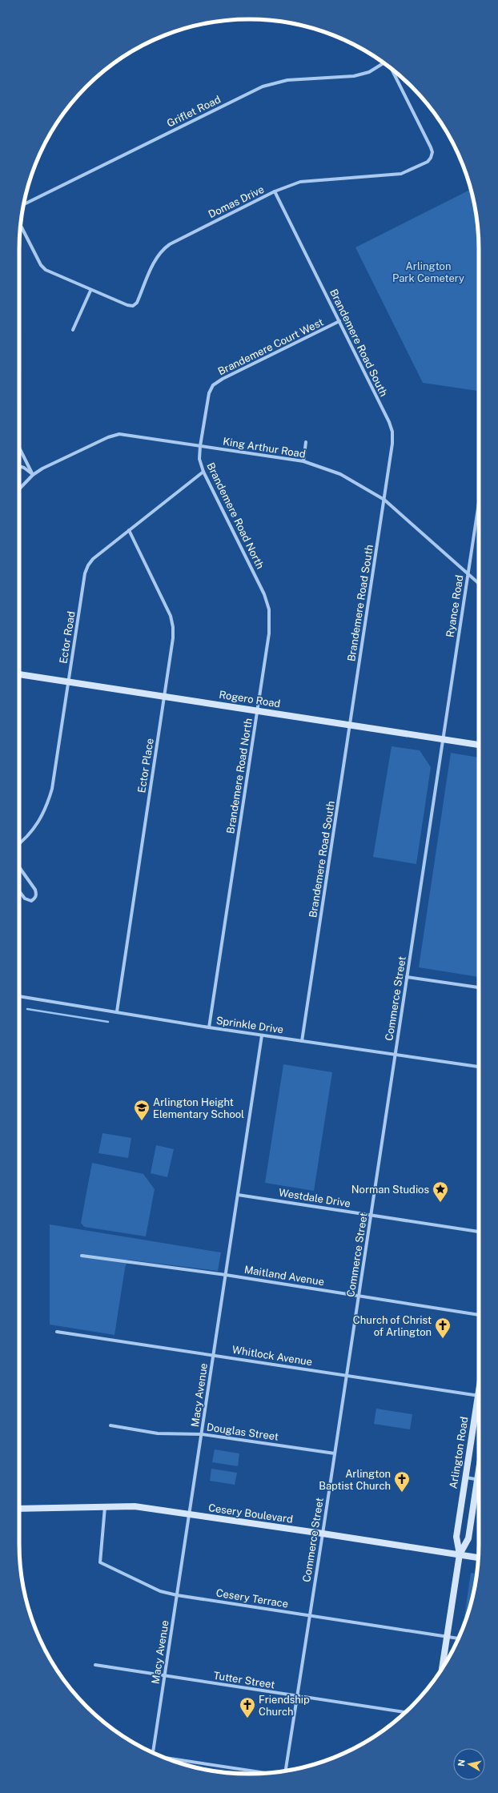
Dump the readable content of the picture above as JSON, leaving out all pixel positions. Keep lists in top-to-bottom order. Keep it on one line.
{"streets":{"main road":["Rogero Road","Arlington Road","Cesery Boulevard"],"street":["Griflet Road","Domas Drive","Brandemere Road South","Brandemere Court West","King Arthur Road","Brandemere Road North","Ryance Road","Ector Road","Ector Place","Commerce Street","Sprinkle Drive","Westdale Drive","Maitland Avenue","Whitlock Avenue","Macy Avenue","Douglas Street","Cesery Terrace","Tutter Street"]},"crossings":[["Domas Drive","Brandemere Road South"],["Brandemere Road South","Brandemere Court West"],["Brandemere Road South","King Arthur Road"],["Brandemere Road South","Rogero Road"],["Brandemere Road South","Sprinkle Drive"],["Brandemere Court West","King Arthur Road"],["Brandemere Court West","Brandemere Road North"],["King Arthur Road","Brandemere Road North"],["King Arthur Road","Ryance Road"],["Brandemere Road North","Ector Road"],["Brandemere Road North","Rogero Road"],["Brandemere Road North","Sprinkle Drive"],["Ryance Road","Rogero Road"],["Ryance Road","Commerce Street"],["Ector Road","Rogero Road"],["Ector Road","Ector Place"],["Rogero Road","Ector Place"],["Rogero Road","Commerce Street"],["Ector Place","Sprinkle Drive"],["Commerce Street","Sprinkle Drive"],["Commerce Street","Westdale Drive"],["Commerce Street","Maitland Avenue"],["Commerce Street","Whitlock Avenue"],["Commerce Street","Douglas Street"],["Commerce Street","Cesery Boulevard"],["Commerce Street","Cesery Terrace"],["Commerce Street","Tutter Street"],["Sprinkle Drive","Macy Avenue"],["Westdale Drive","Macy Avenue"],["Maitland Avenue","Macy Avenue"],["Whitlock Avenue","Macy Avenue"],["Macy Avenue","Douglas Street"],["Macy Avenue","Cesery Boulevard"],["Macy Avenue","Cesery Terrace"],["Macy Avenue","Tutter Street"],["Arlington Road","Cesery Boulevard"],["Arlington Road","Cesery Terrace"],["Cesery Boulevard","Cesery Terrace"]],"parks":["Arlington Park Cemetery"],"places":{"school or university":["Arlington Height Elementary School"],"place":["Norman Studios"],"church":["Church of Christ of Arlington","Arlington Baptist Church","Friendship Church"]},"north":"left"}
